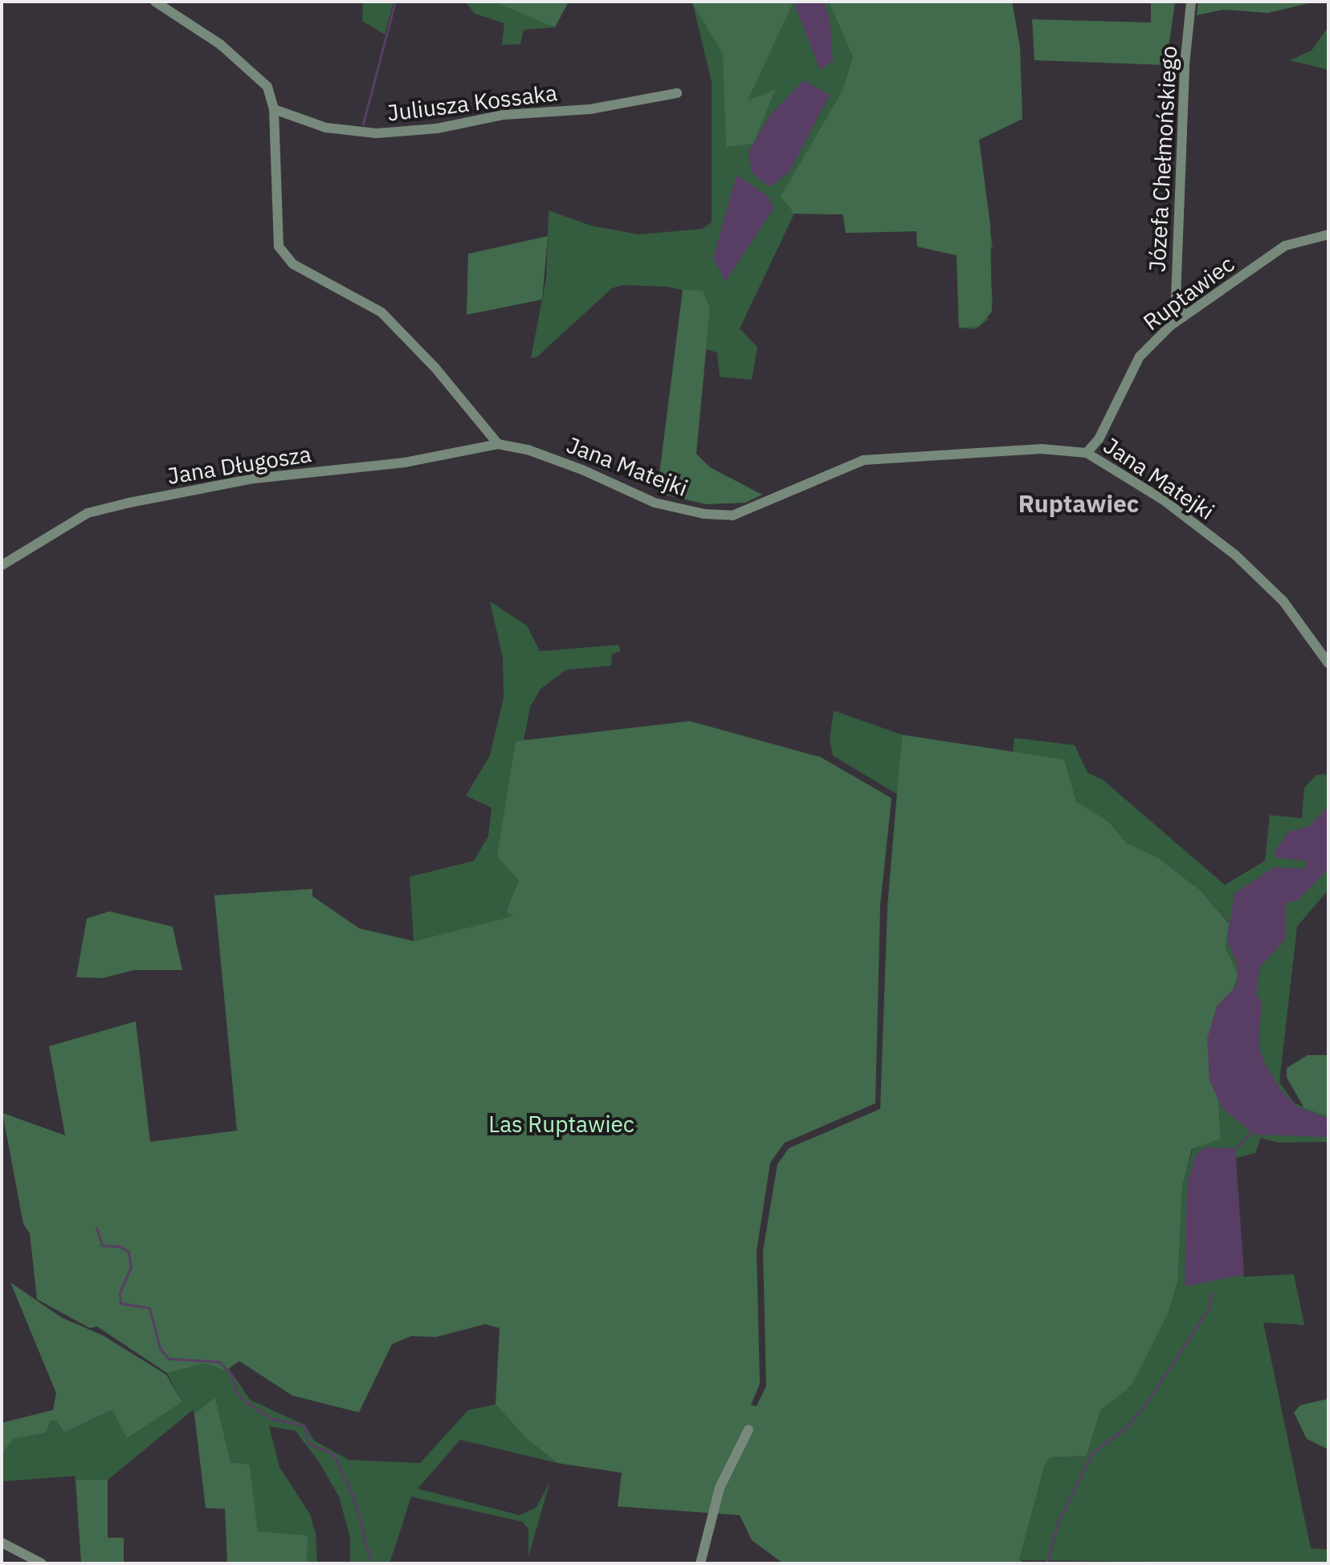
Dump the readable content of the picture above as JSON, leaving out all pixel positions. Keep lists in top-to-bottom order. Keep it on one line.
{"streets":{"street":["Juliusza Kossaka","Józefa Chełmońskiego","Ruptawiec","Jana Długosza","Jana Matejki"]},"crossings":[["Józefa Chełmońskiego","Ruptawiec"],["Ruptawiec","Jana Matejki"],["Jana Długosza","Jana Matejki"]],"districts":["Ruptawiec"],"parks":["Las Ruptawiec"]}
